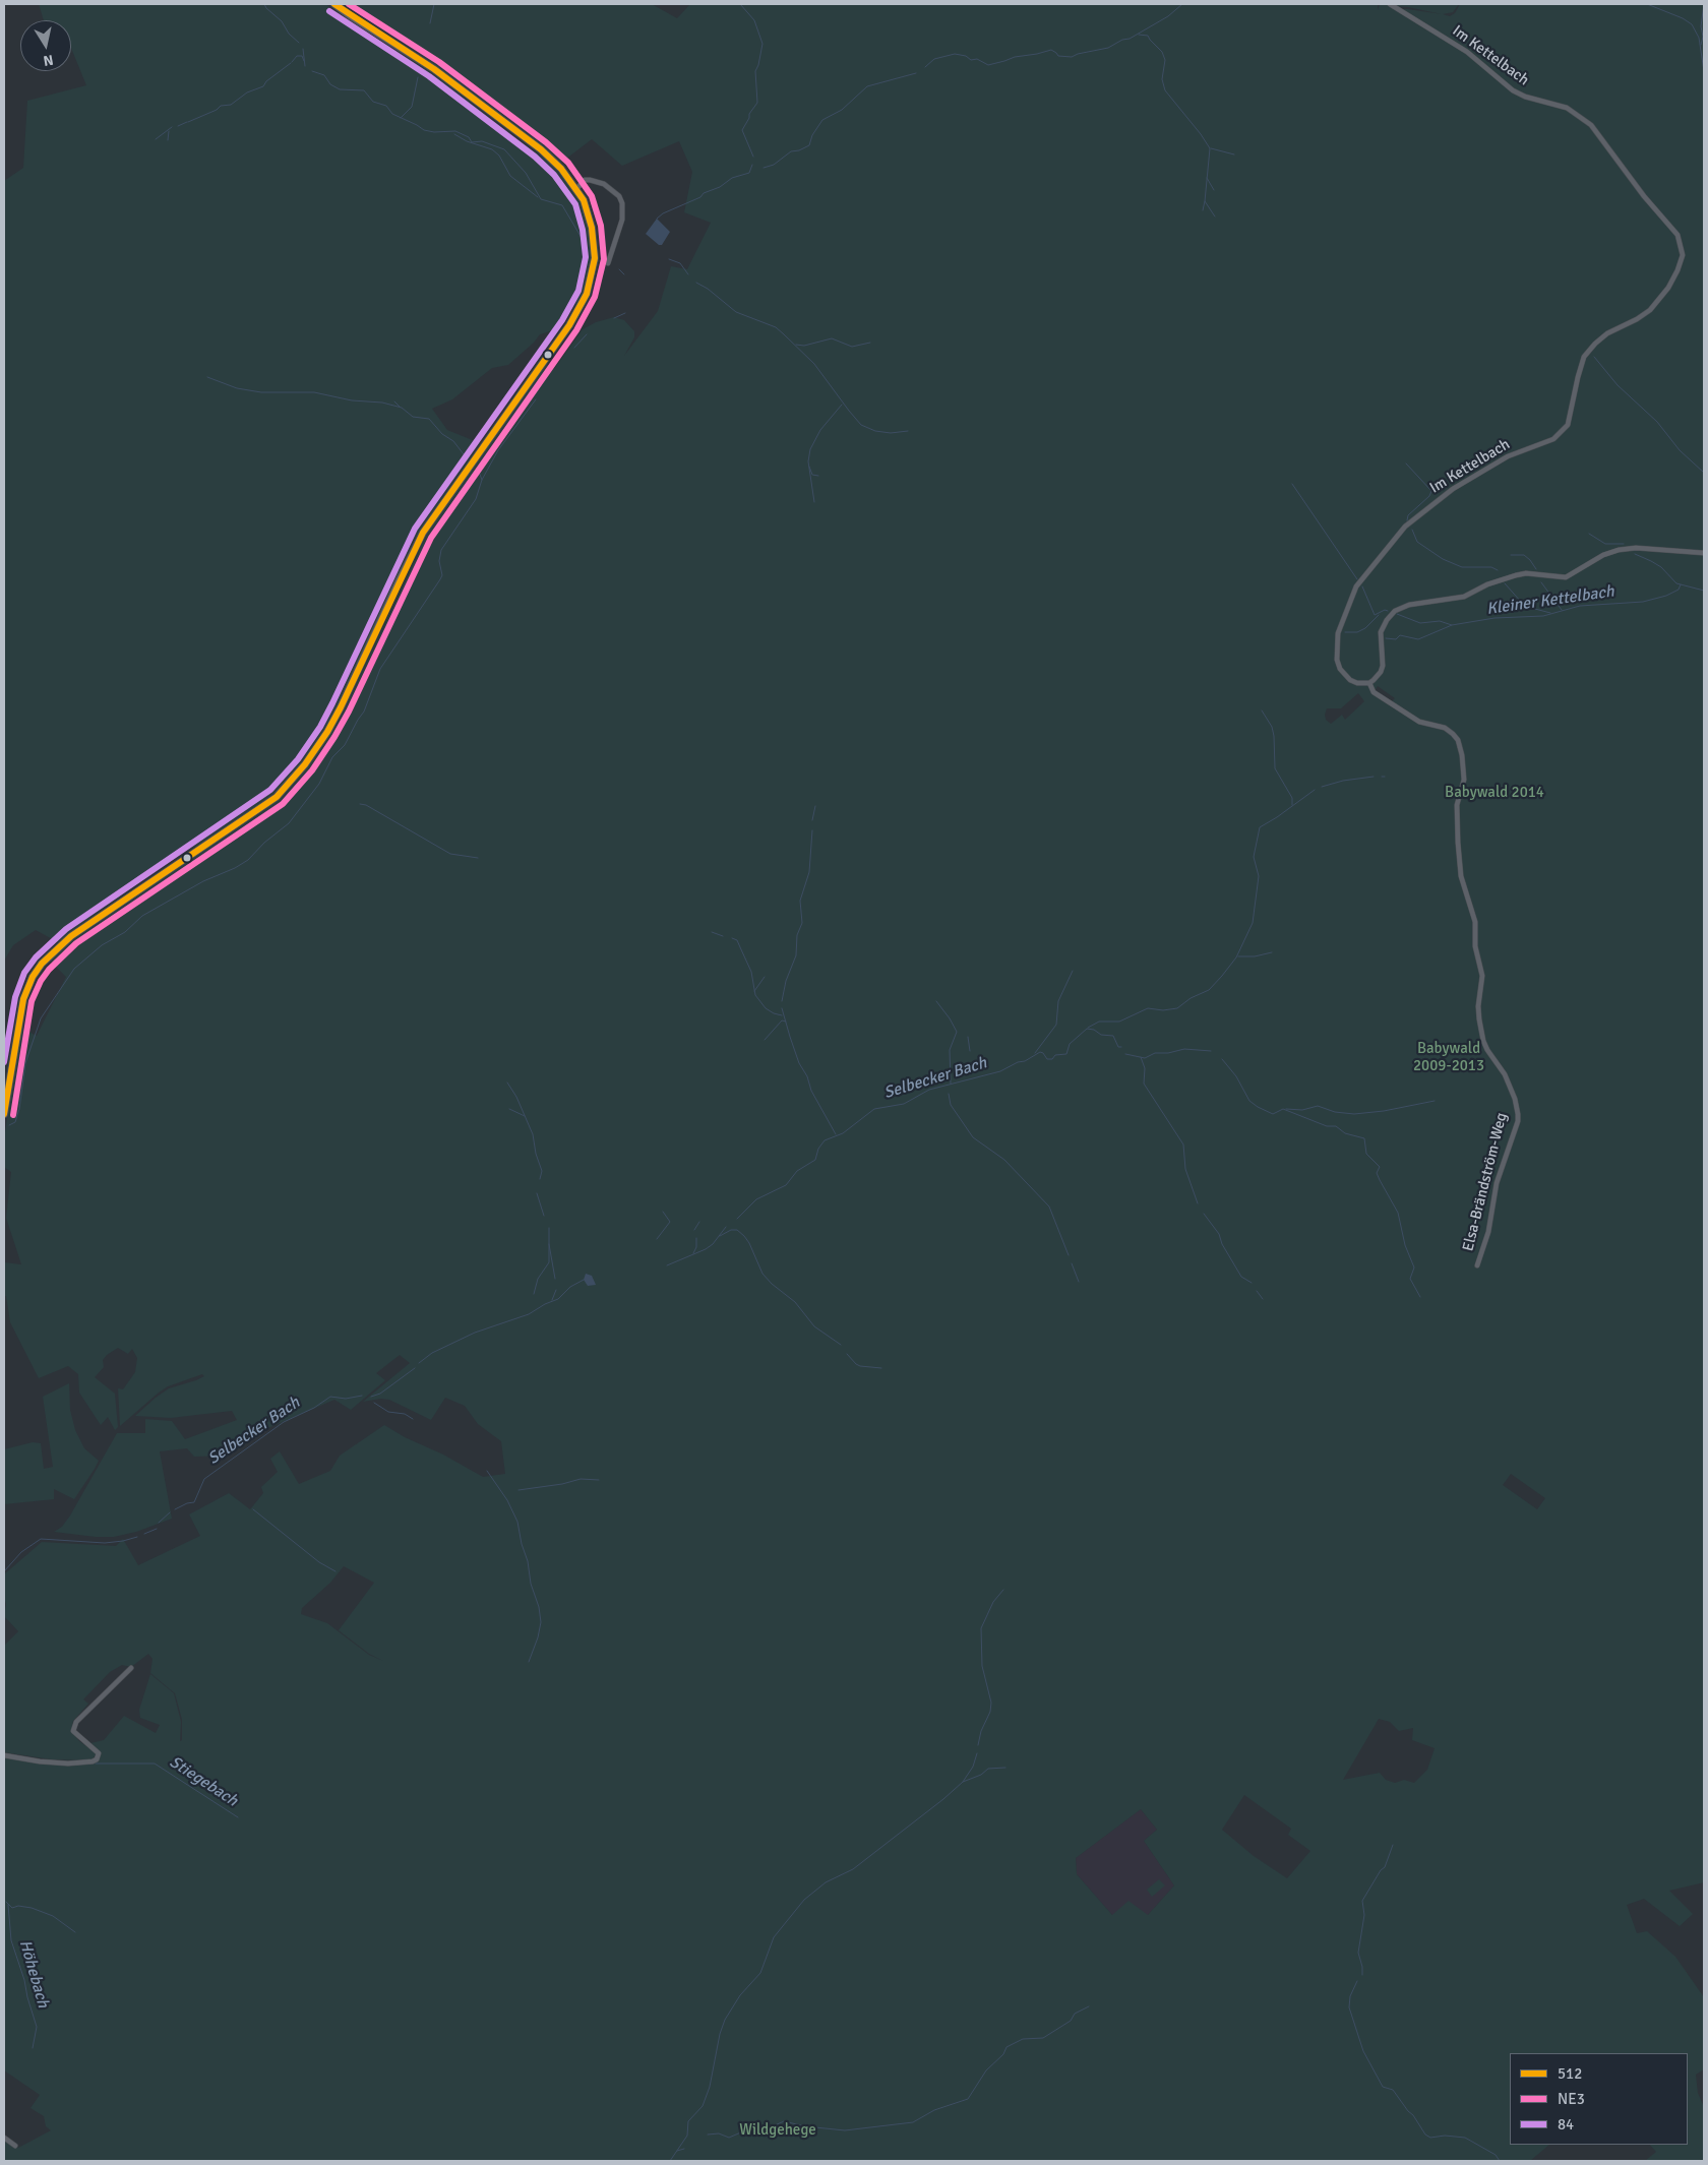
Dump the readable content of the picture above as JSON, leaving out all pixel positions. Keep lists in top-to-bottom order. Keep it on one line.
{"streets":{"street":["Im Kettelbach","Elsa-Brändström-Weg"]},"crossings":[["Im Kettelbach","Elsa-Brändström-Weg"]],"water":["Kleiner Kettelbach","Selbecker Bach","Stiegebach","Höhebach"],"parks":["Babywald 2014","Babywald 2009-2013","Wildgehege"],"lines":["transit line 512","transit line NE3","transit line 84"],"legend":["512","NE3","84"],"north":"bottom"}
